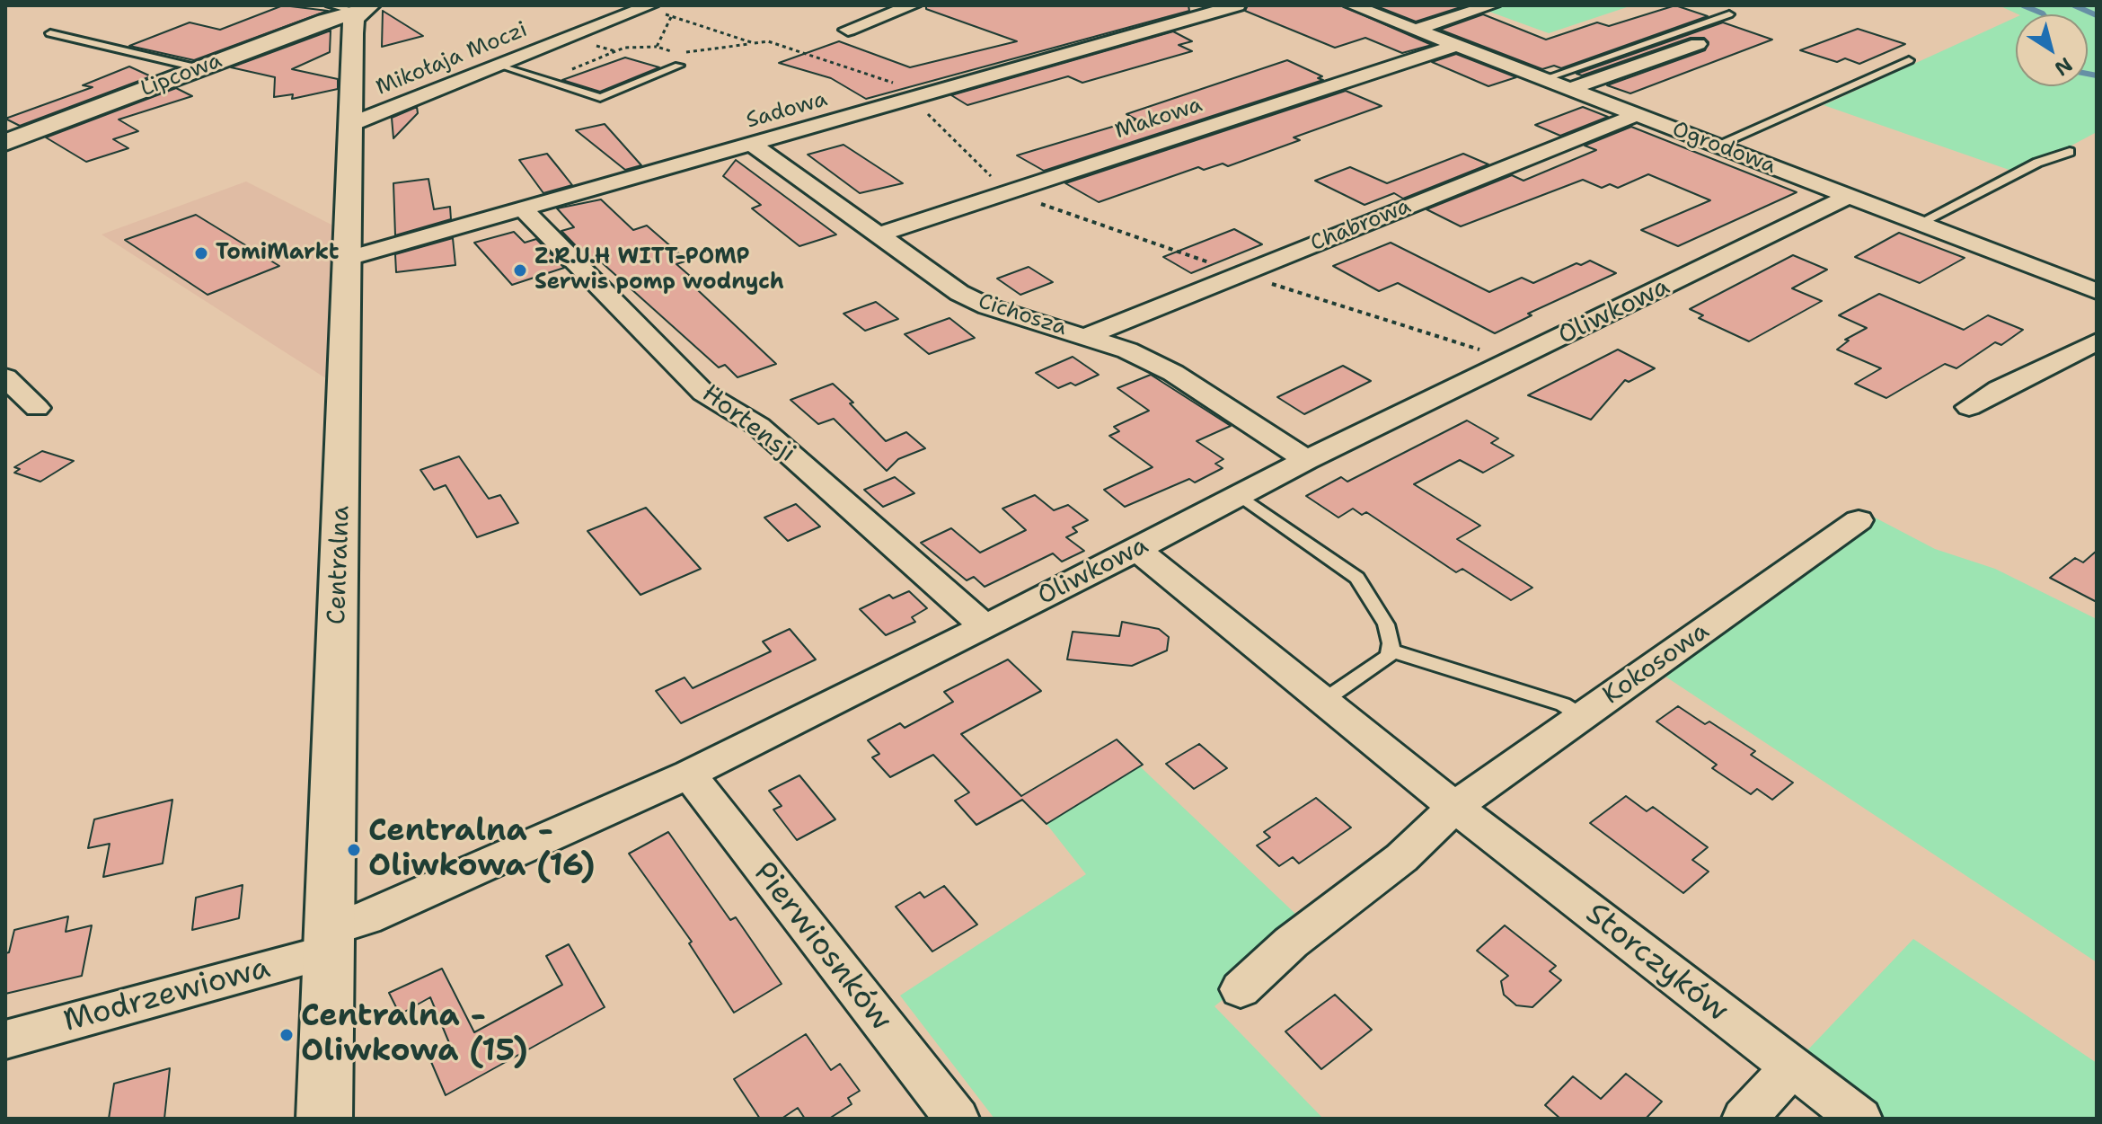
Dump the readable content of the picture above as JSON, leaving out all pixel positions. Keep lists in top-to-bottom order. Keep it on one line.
{"streets":{"street":["Mikołaja Moczi","Lipcowa","Sadowa","Makowa","Ogrodowa","Chabrowa","Oliwkowa","Cichosza","Hortensji","Centralna","Kokosowa","Pierwiosnków","Storczyków","Modrzewiowa"]},"crossings":[["Mikołaja Moczi","Centralna"],["Lipcowa","Centralna"],["Sadowa","Cichosza"],["Sadowa","Hortensji"],["Sadowa","Centralna"],["Makowa","Ogrodowa"],["Makowa","Cichosza"],["Ogrodowa","Chabrowa"],["Ogrodowa","Oliwkowa"],["Chabrowa","Cichosza"],["Oliwkowa","Cichosza"],["Oliwkowa","Hortensji"],["Oliwkowa","Centralna"],["Oliwkowa","Pierwiosnków"],["Oliwkowa","Storczyków"],["Oliwkowa","Modrzewiowa"],["Centralna","Modrzewiowa"],["Kokosowa","Storczyków"]],"places":["TomiMarkt","Z.R.U.H WITT-POMP Serwis pomp wodnych","Centralna - Oliwkowa (16)","Centralna - Oliwkowa (15)"],"north":"bottom right"}
